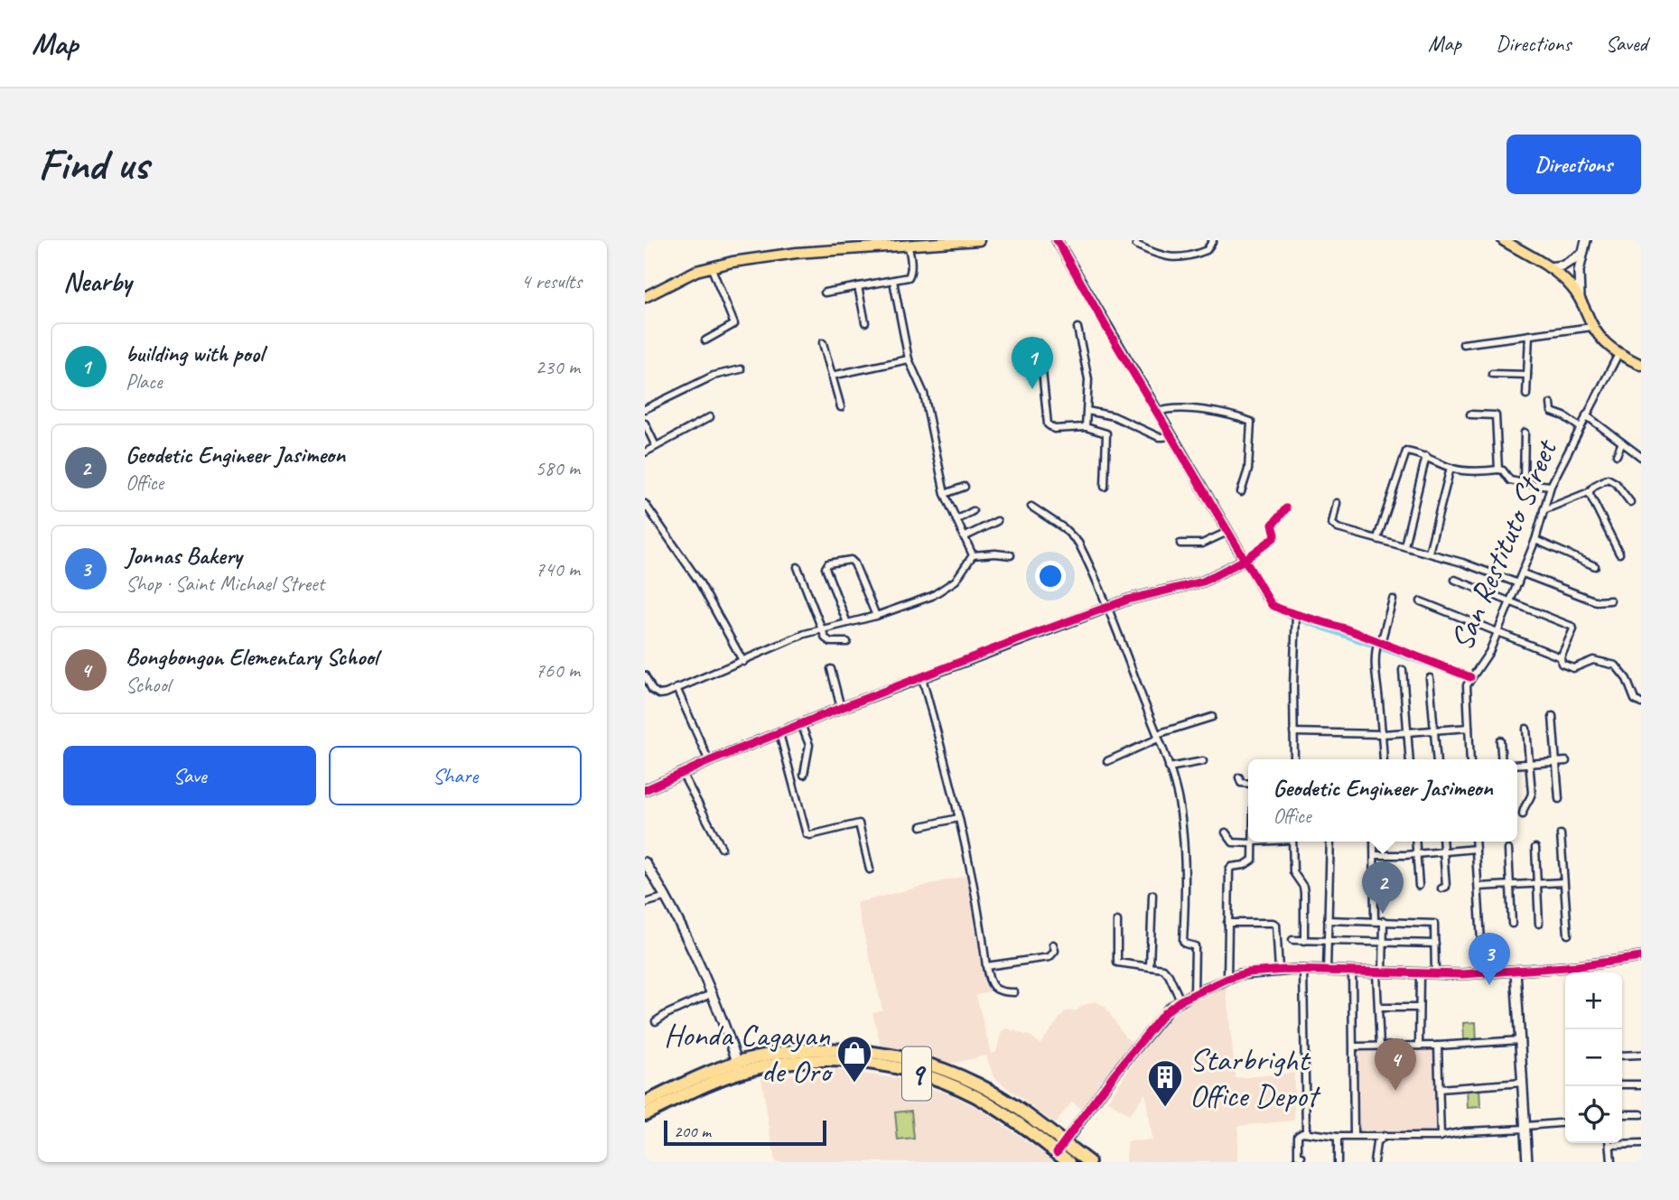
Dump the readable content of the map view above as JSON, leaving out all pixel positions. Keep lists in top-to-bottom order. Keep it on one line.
{"streets":{"highway":["9"],"street":["San Restituto Street"]},"places":{"shop":["Honda Cagayan de Oro"],"building":["Starbright Office Depot"]},"scale_bar":"200 m","page":{"header":"Map","nav":["Map","Directions","Saved"],"buttons":["Directions",["Save","Share"]],"title":"Find us","heading":["Nearby","4 results"],"list":[{"mark":"1","name":"building with pool","note":"Place","value":"230 m"},{"mark":"2","name":"Geodetic Engineer Jasimeon","note":"Office","value":"580 m"},{"mark":"3","name":"Jonnas Bakery","note":"Shop · Saint Michael Street","value":"740 m"},{"mark":"4","name":"Bongbongon Elementary School","note":"School","value":"760 m"}],"pins":["1","2","3","4"],"popup":["Geodetic Engineer Jasimeon","Office"],"map_buttons":["+","−"],"scale":"200 m"}}
